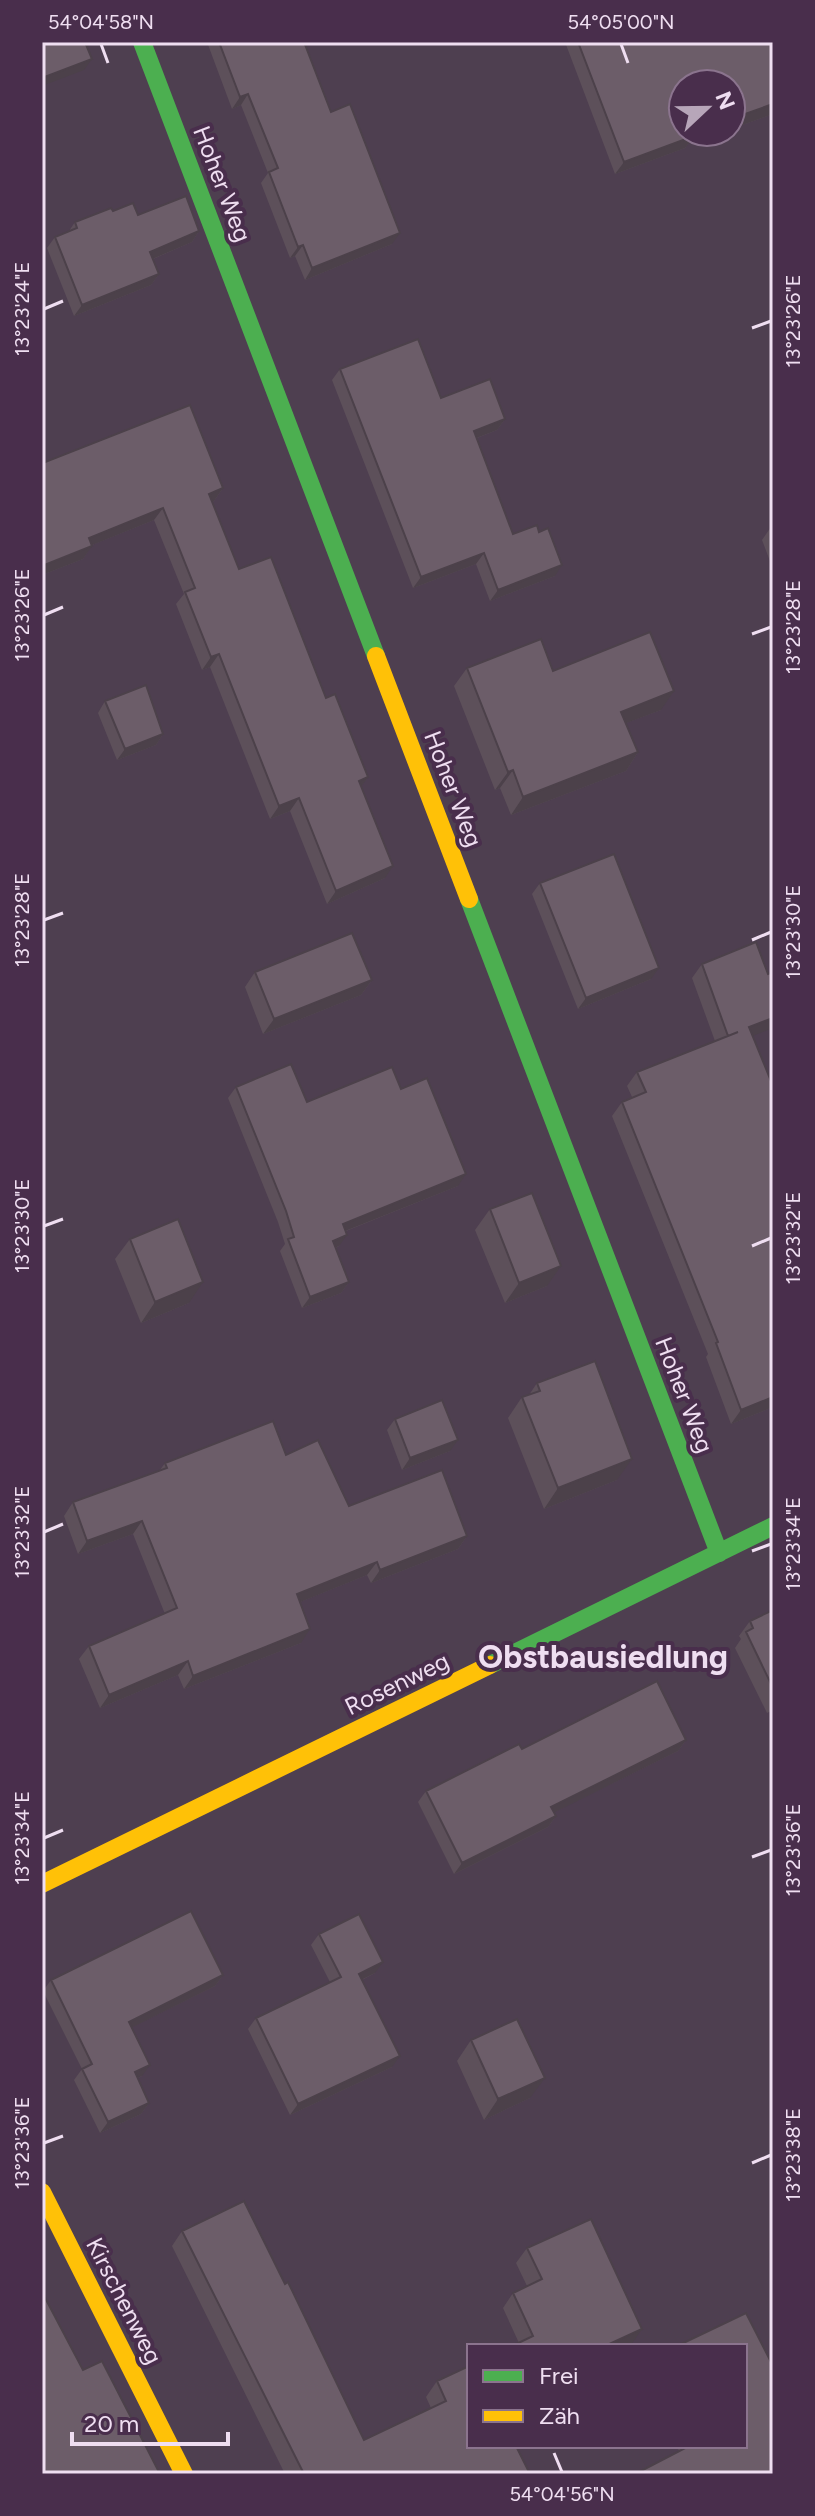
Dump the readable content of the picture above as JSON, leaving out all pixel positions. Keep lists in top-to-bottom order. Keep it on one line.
{"streets":{"street":["Hoher Weg","Rosenweg","Kirschenweg"]},"crossings":[["Hoher Weg","Rosenweg"]],"districts":["Obstbausiedlung"],"legend":["Frei","Zäh"],"scale_bar":"20 m","north":"right","coordinates":["54°04'58\"N","54°05'00\"N","13°23'24\"E","13°23'26\"E","13°23'28\"E","13°23'30\"E","13°23'32\"E","13°23'34\"E","13°23'36\"E","13°23'38\"E","54°04'56\"N"]}
